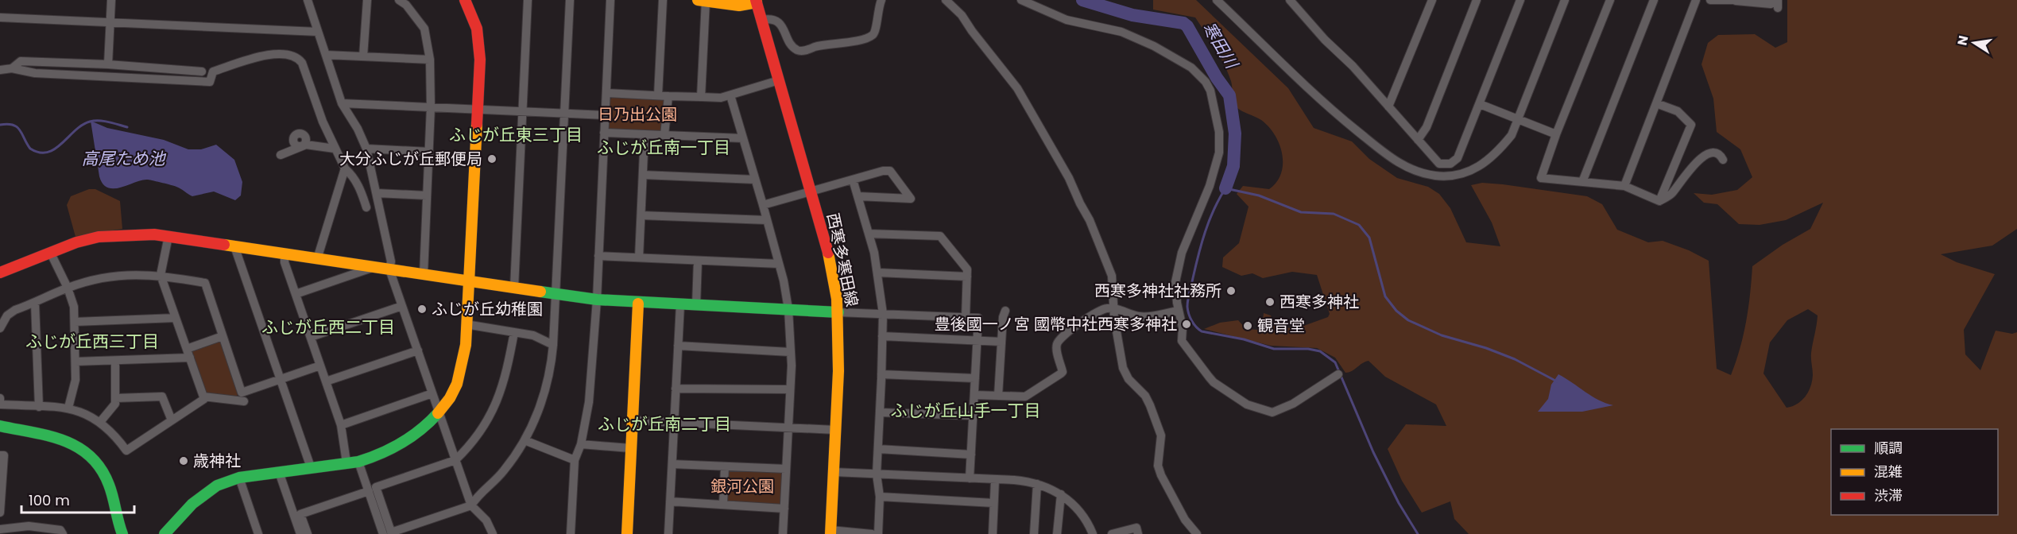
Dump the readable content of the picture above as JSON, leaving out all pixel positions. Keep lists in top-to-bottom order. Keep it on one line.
{"streets":{"street":["西寒多寒田線"]},"districts":["ふじが丘東三丁目","ふじが丘南一丁目","ふじが丘西二丁目","ふじが丘西三丁目","ふじが丘山手一丁目","ふじが丘南二丁目"],"water":["寒田川","高尾ため池"],"parks":["日乃出公園","銀河公園"],"places":["大分ふじが丘郵便局","西寒多神社社務所","西寒多神社","ふじが丘幼稚園","豊後國一ノ宮 國幣中社西寒多神社","観音堂","歳神社"],"legend":["順調","混雑","渋滞"],"scale_bar":"100 m","north":"left"}
